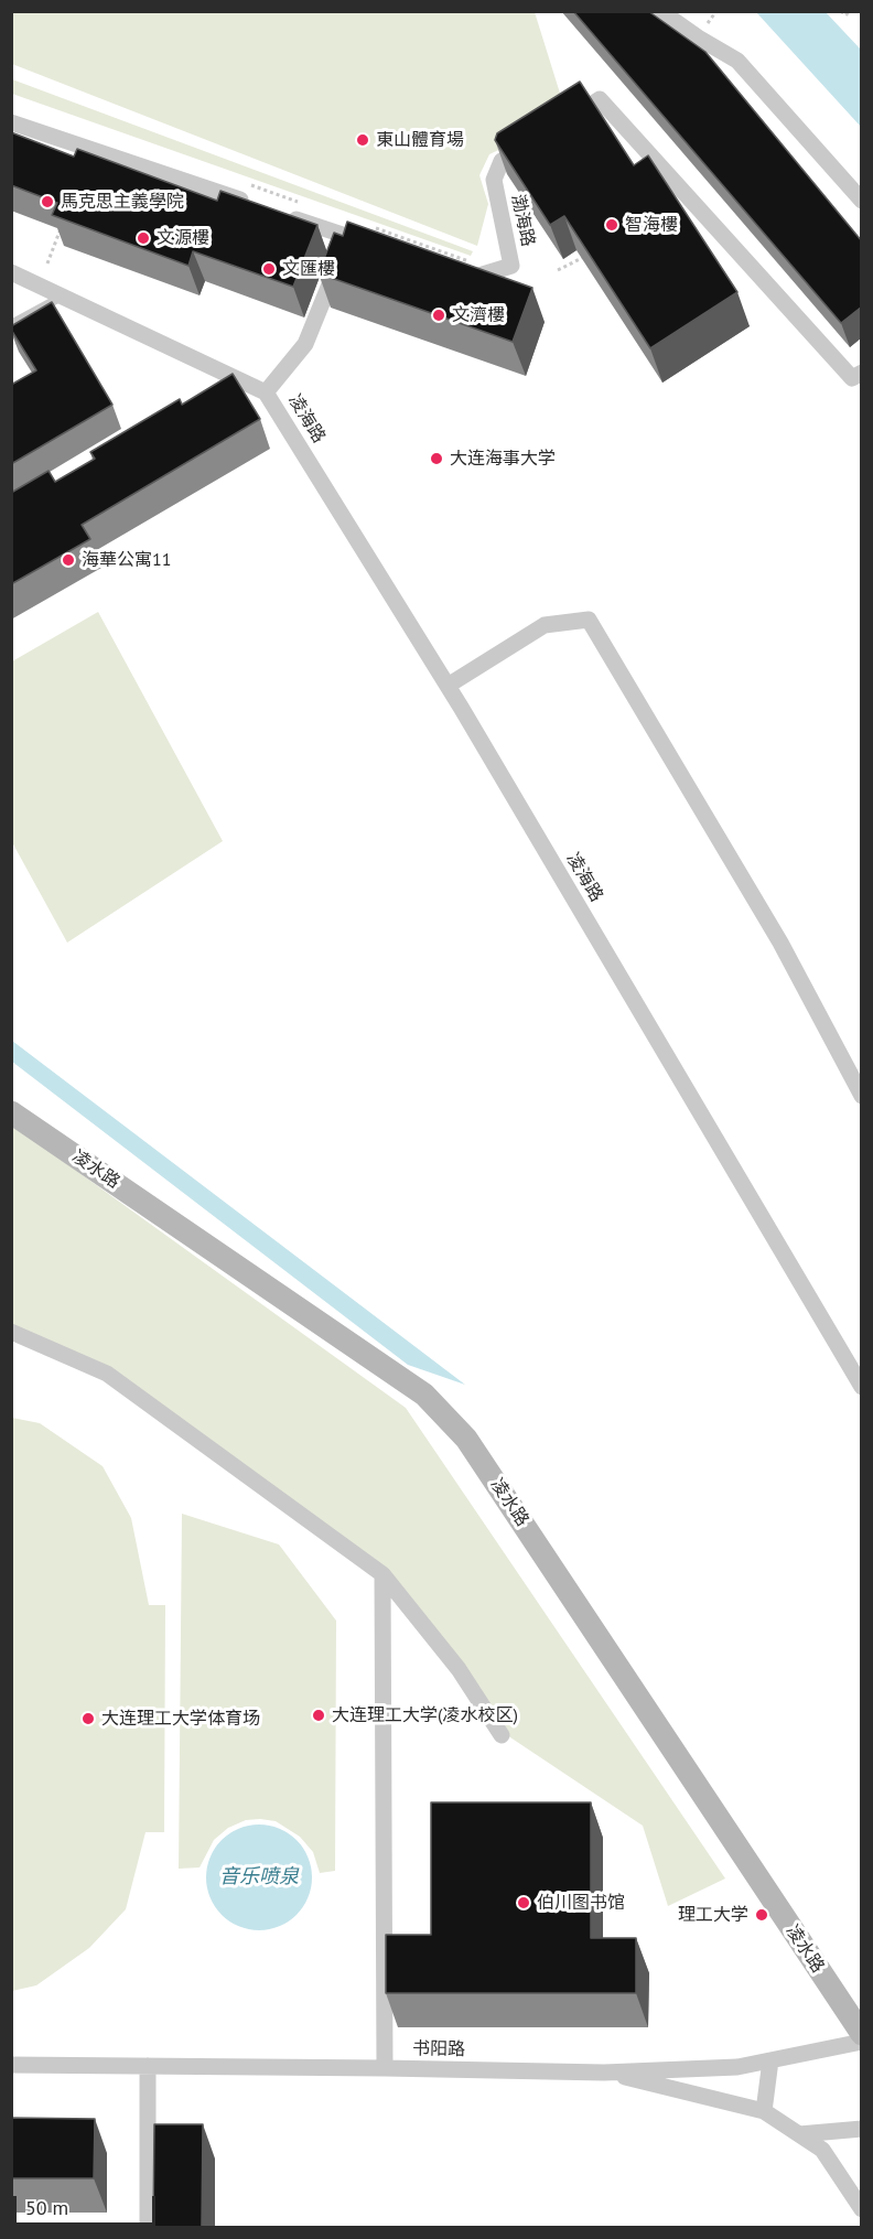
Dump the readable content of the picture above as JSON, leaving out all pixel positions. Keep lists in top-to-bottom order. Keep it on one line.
{"streets":{"main road":["凌水路"],"street":["渤海路","凌海路","书阳路"]},"water":["音乐喷泉"],"places":["東山體育場","馬克思主義學院","智海樓","文源樓","文匯樓","文濟樓","大连海事大学","海華公寓11","大连理工大学(凌水校区)","大连理工大学体育场","伯川图书馆","理工大学"],"scale_bar":"50 m"}
